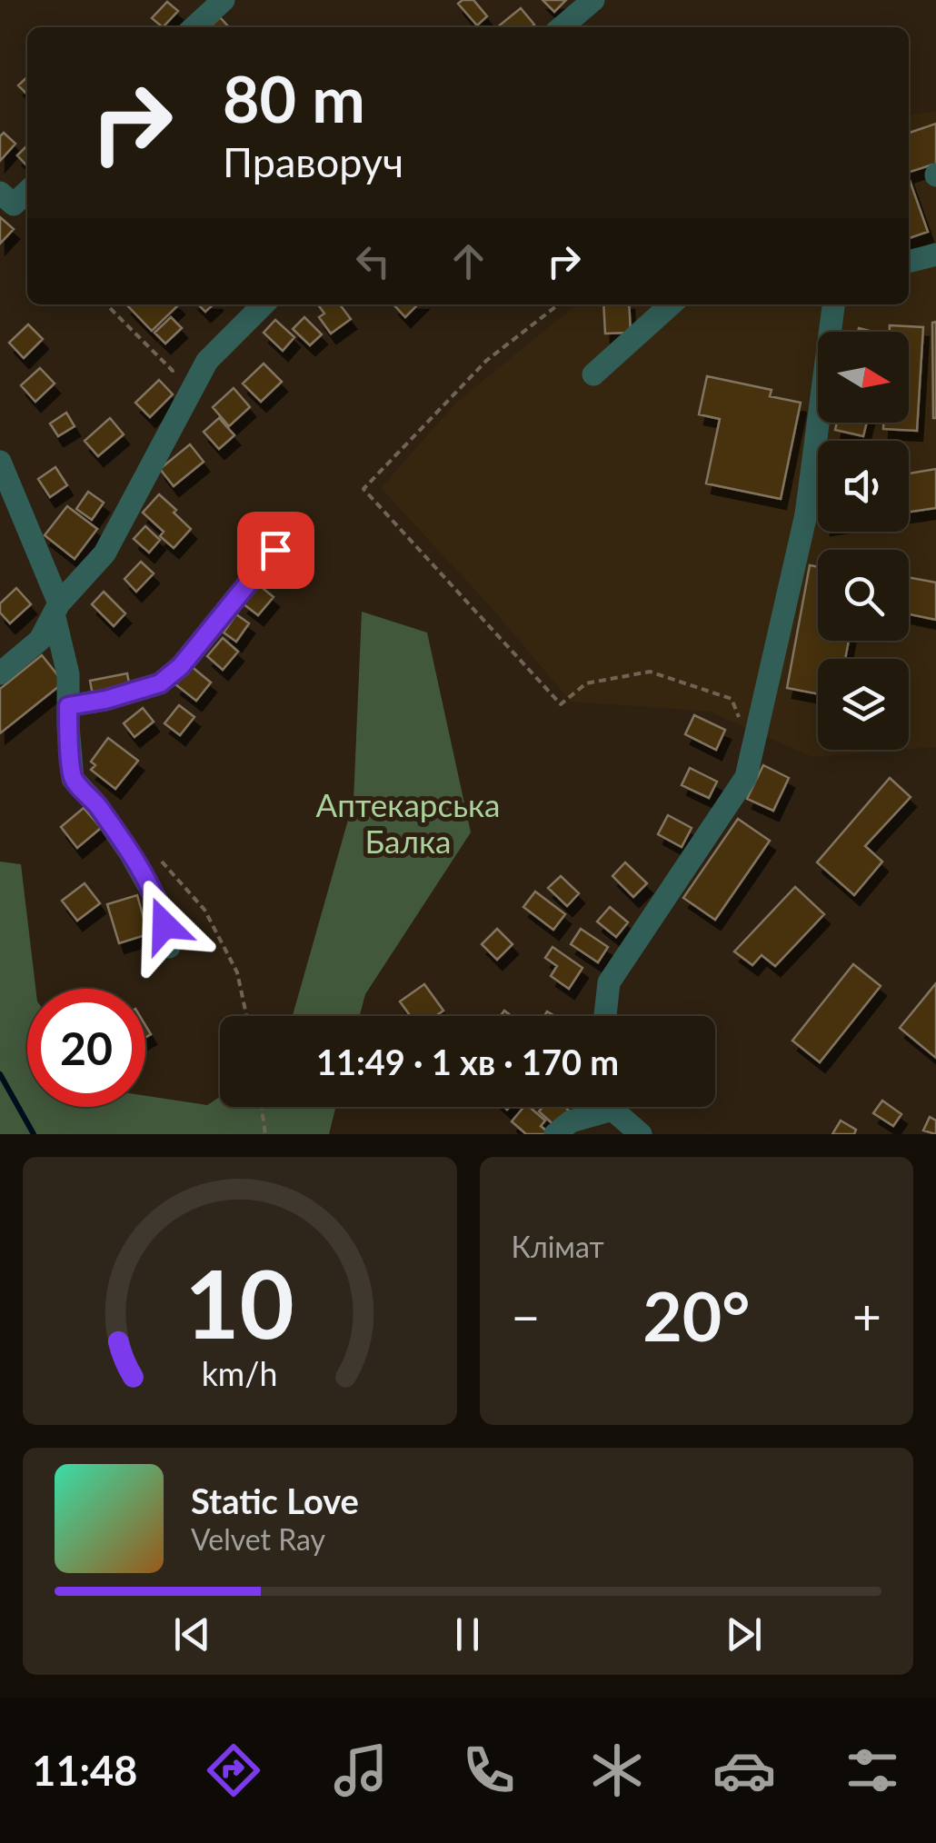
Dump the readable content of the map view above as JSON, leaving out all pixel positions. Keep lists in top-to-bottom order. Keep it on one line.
{"parks":["Аптекарська Балка"],"north":"right","page":{"turn":["80 m","Праворуч"],"limit":"20","trip":"11:49 · 1 хв · 170 m","tile":"Клімат","heat":["−","20°","+"],"song":["Static Love","Velvet Ray"],"tabs":"11:48","gauge":["10","km/h"]}}
